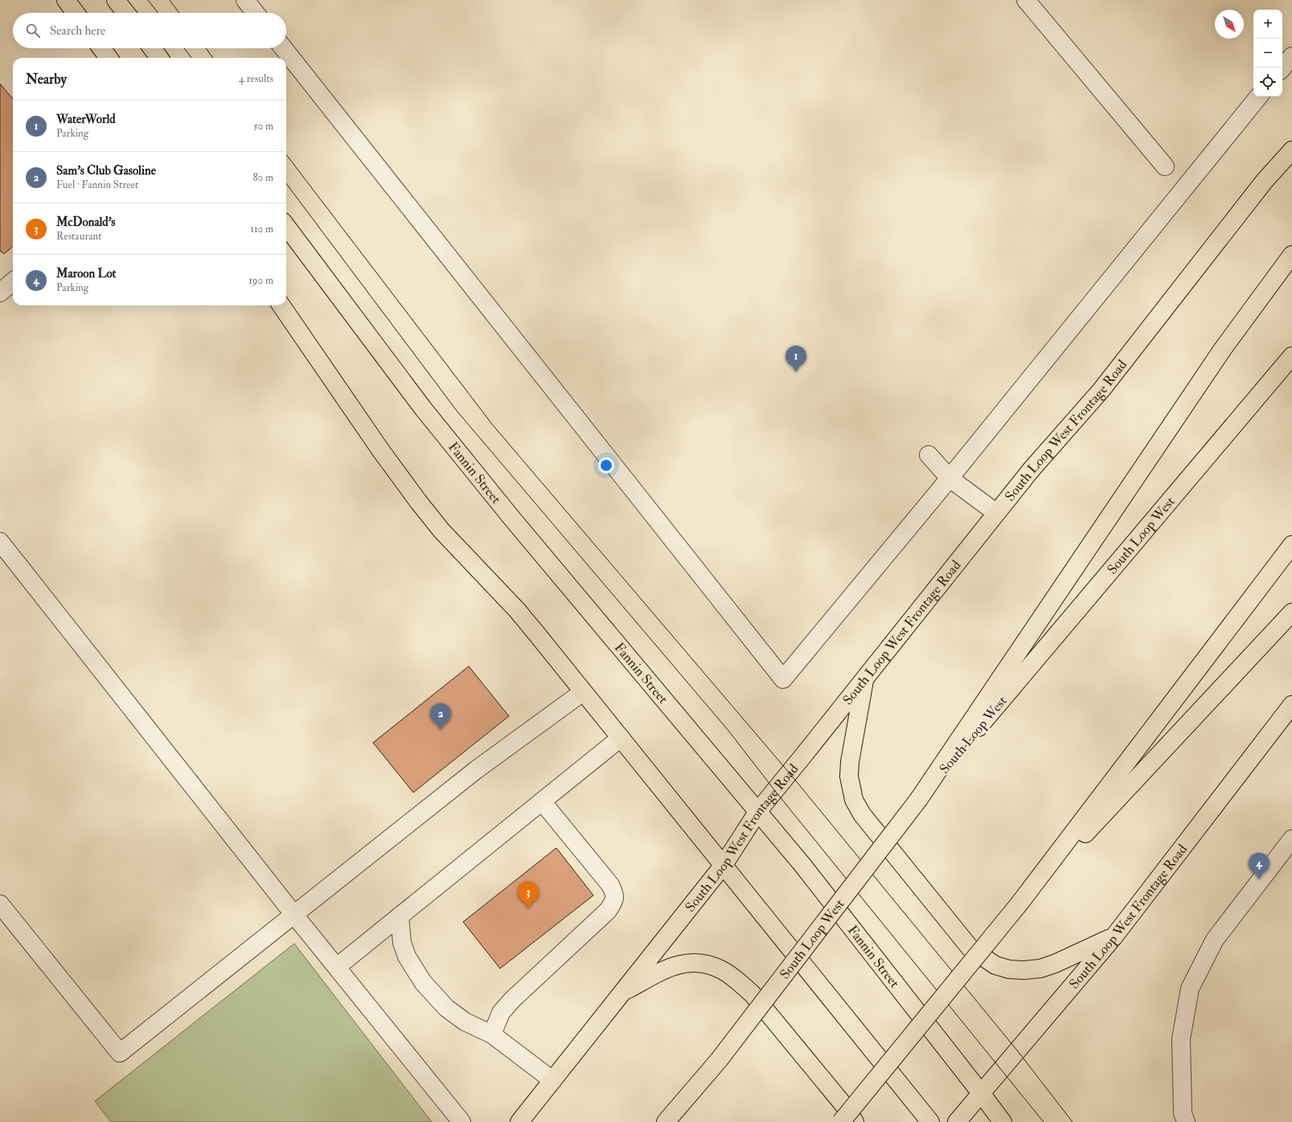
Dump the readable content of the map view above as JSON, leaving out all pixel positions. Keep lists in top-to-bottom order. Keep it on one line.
{"streets":{"main road":["South Loop West Frontage Road","Fannin Street","South Loop West"]},"crossings":[["South Loop West Frontage Road","Fannin Street"]],"north":"bottom right","page":{"map_buttons":["+","−"],"search":"Search here","heading":["Nearby","4 results"],"list":[{"mark":"1","name":"WaterWorld","note":"Parking","value":"50 m"},{"mark":"2","name":"Sam's Club Gasoline","note":"Fuel · Fannin Street","value":"80 m"},{"mark":"3","name":"McDonald's","note":"Restaurant","value":"110 m"},{"mark":"4","name":"Maroon Lot","note":"Parking","value":"190 m"}],"pins":["1","2","4","3"]}}
